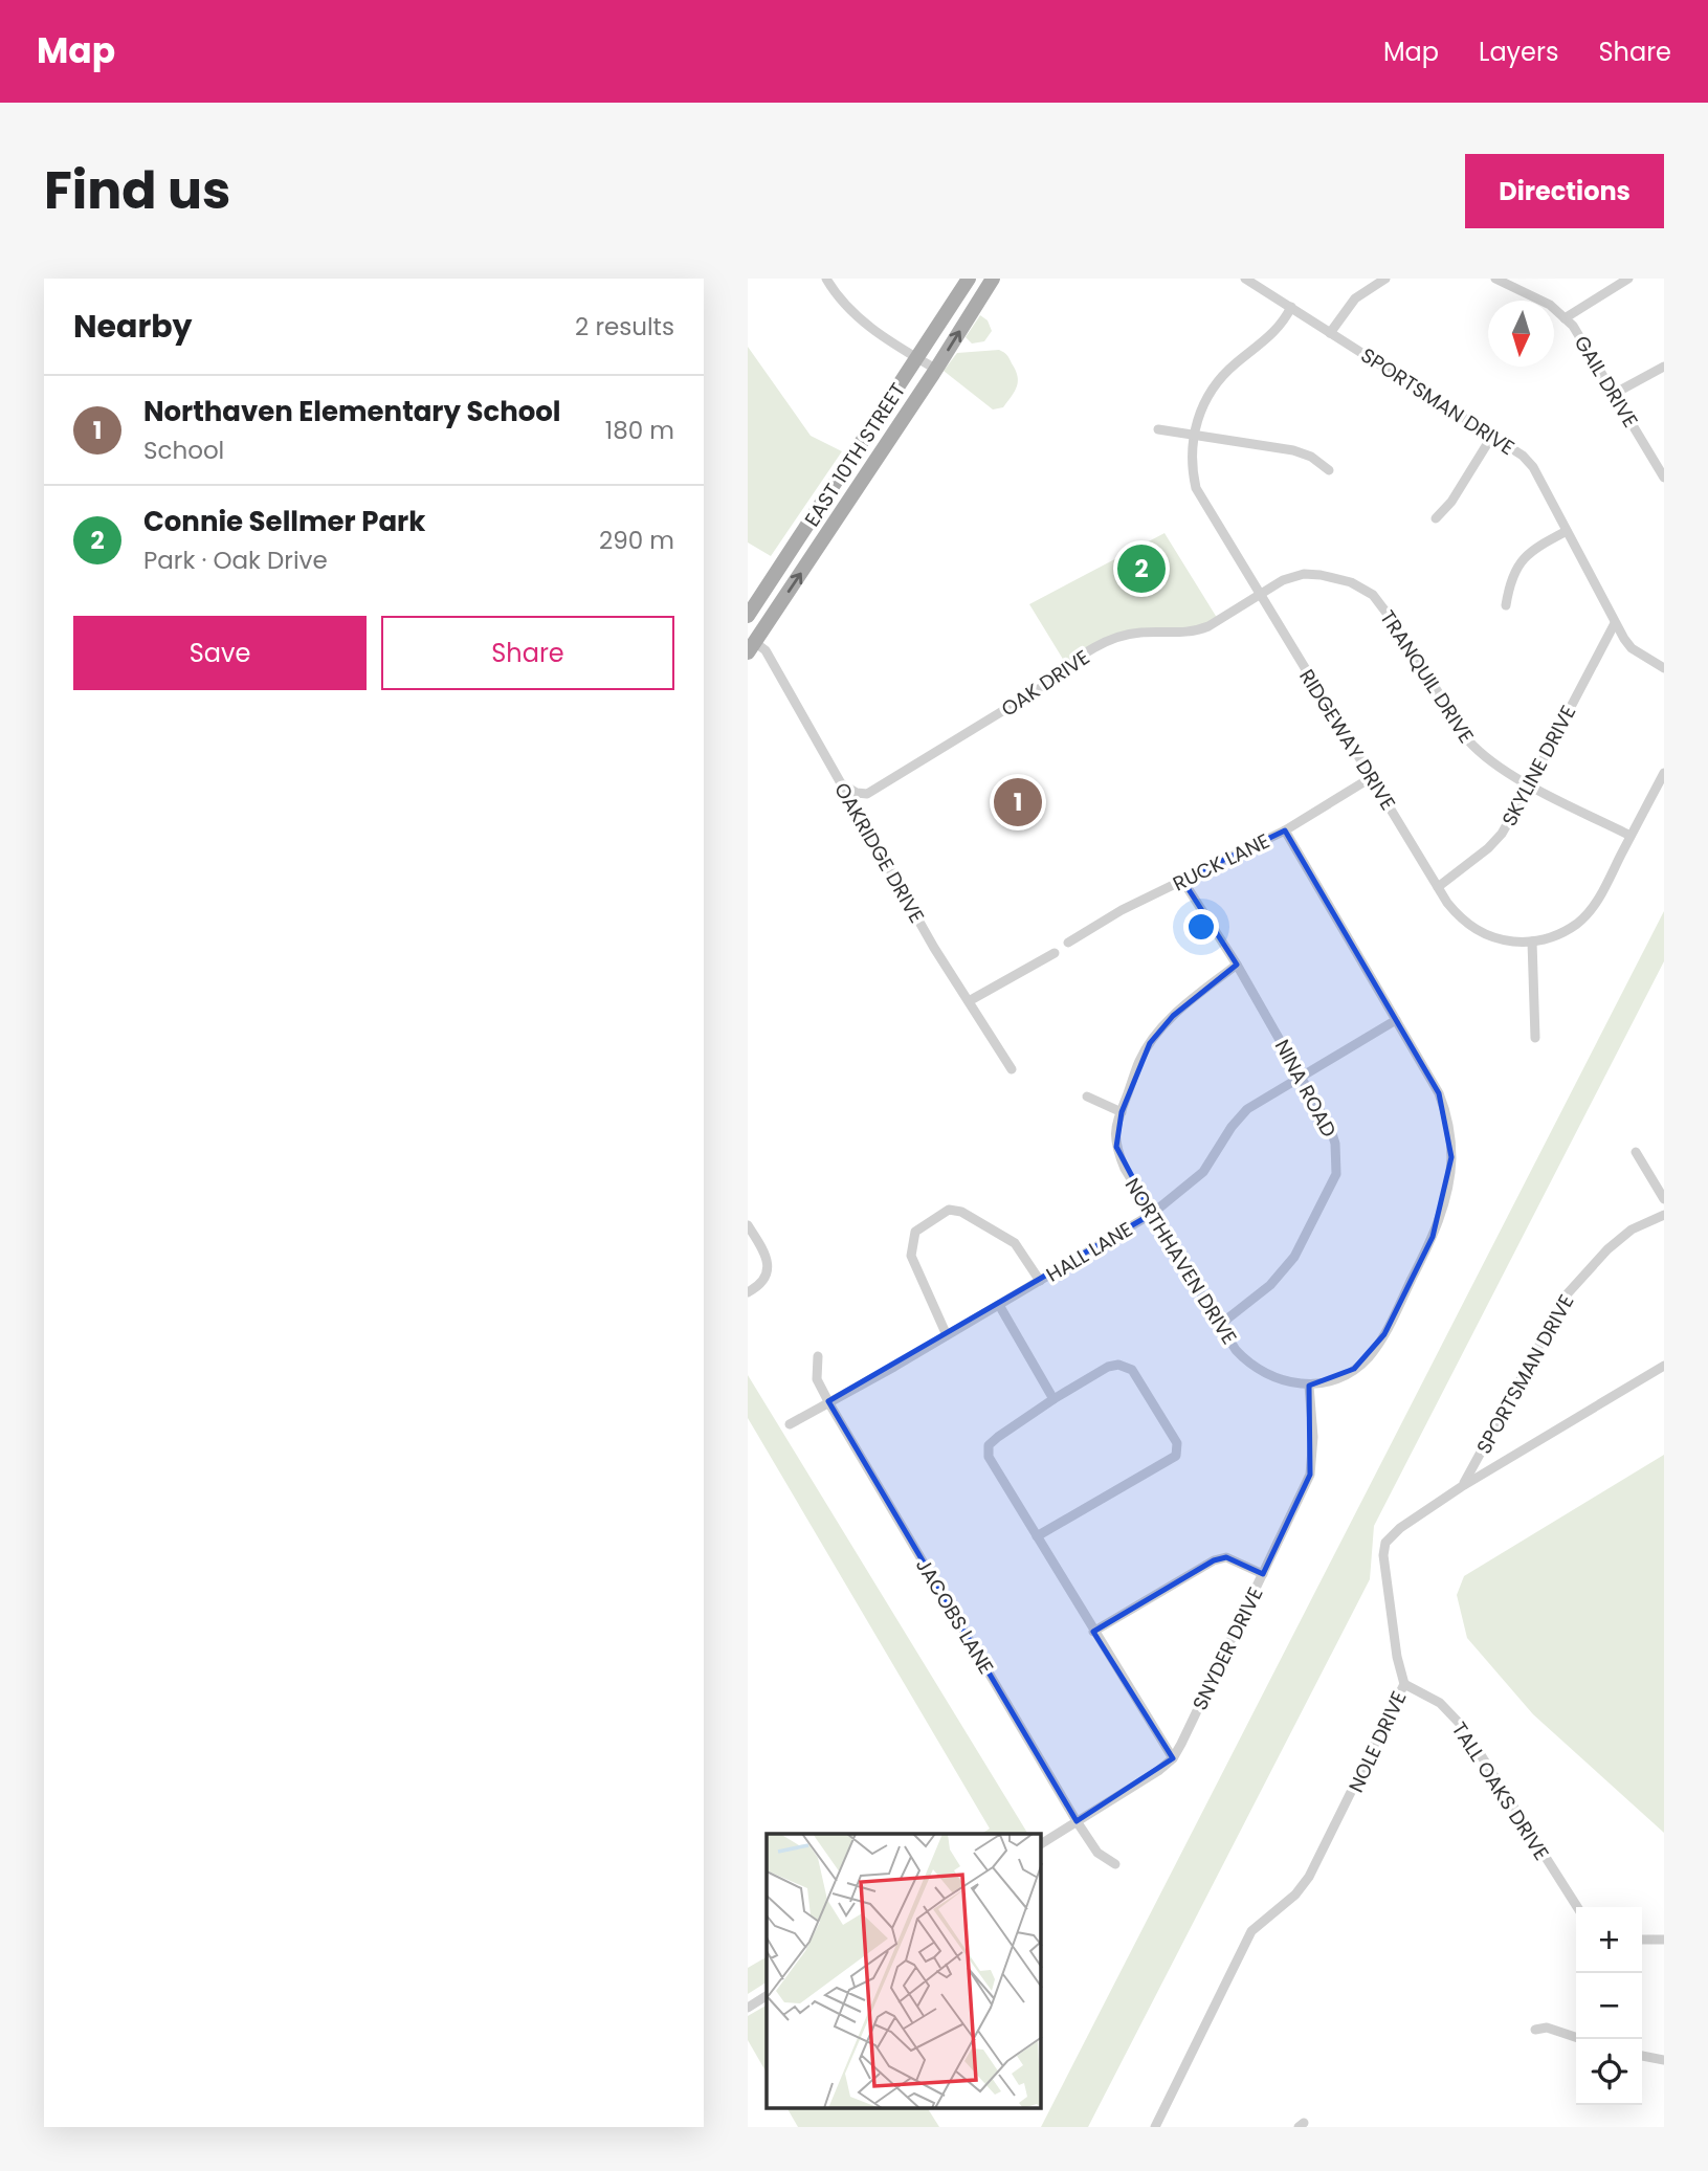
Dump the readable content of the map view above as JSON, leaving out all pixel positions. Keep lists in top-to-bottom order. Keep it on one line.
{"streets":{"main road":["EAST 10TH STREET"],"street":["GAIL DRIVE","SPORTSMAN DRIVE","TRANQUIL DRIVE","OAK DRIVE","RIDGEWAY DRIVE","SKYLINE DRIVE","OAKRIDGE DRIVE","RUCK LANE","NINA ROAD","HALL LANE","NORTHHAVEN DRIVE","JACOBS LANE","SNYDER DRIVE","NOLE DRIVE","TALL OAKS DRIVE"]},"crossings":[["SPORTSMAN DRIVE","RIDGEWAY DRIVE"],["SPORTSMAN DRIVE","SKYLINE DRIVE"],["SPORTSMAN DRIVE","NOLE DRIVE"],["EAST 10TH STREET","OAKRIDGE DRIVE"],["TRANQUIL DRIVE","OAK DRIVE"],["TRANQUIL DRIVE","RIDGEWAY DRIVE"],["TRANQUIL DRIVE","SKYLINE DRIVE"],["OAK DRIVE","RIDGEWAY DRIVE"],["OAK DRIVE","OAKRIDGE DRIVE"],["RIDGEWAY DRIVE","SKYLINE DRIVE"],["RIDGEWAY DRIVE","RUCK LANE"],["RUCK LANE","NINA ROAD"],["NINA ROAD","HALL LANE"],["NINA ROAD","NORTHHAVEN DRIVE"],["HALL LANE","NORTHHAVEN DRIVE"],["HALL LANE","JACOBS LANE"],["NORTHHAVEN DRIVE","SNYDER DRIVE"],["JACOBS LANE","SNYDER DRIVE"],["NOLE DRIVE","TALL OAKS DRIVE"]],"north":"bottom","page":{"header":"Map","nav":["Map","Layers","Share"],"title":"Find us","buttons":["Directions",["Save","Share"]],"heading":["Nearby","2 results"],"list":[{"mark":"1","name":"Northaven Elementary School","note":"School","value":"180 m"},{"mark":"2","name":"Connie Sellmer Park","note":"Park · Oak Drive","value":"290 m"}],"pins":["2","1"],"map_buttons":["+","−"]}}
